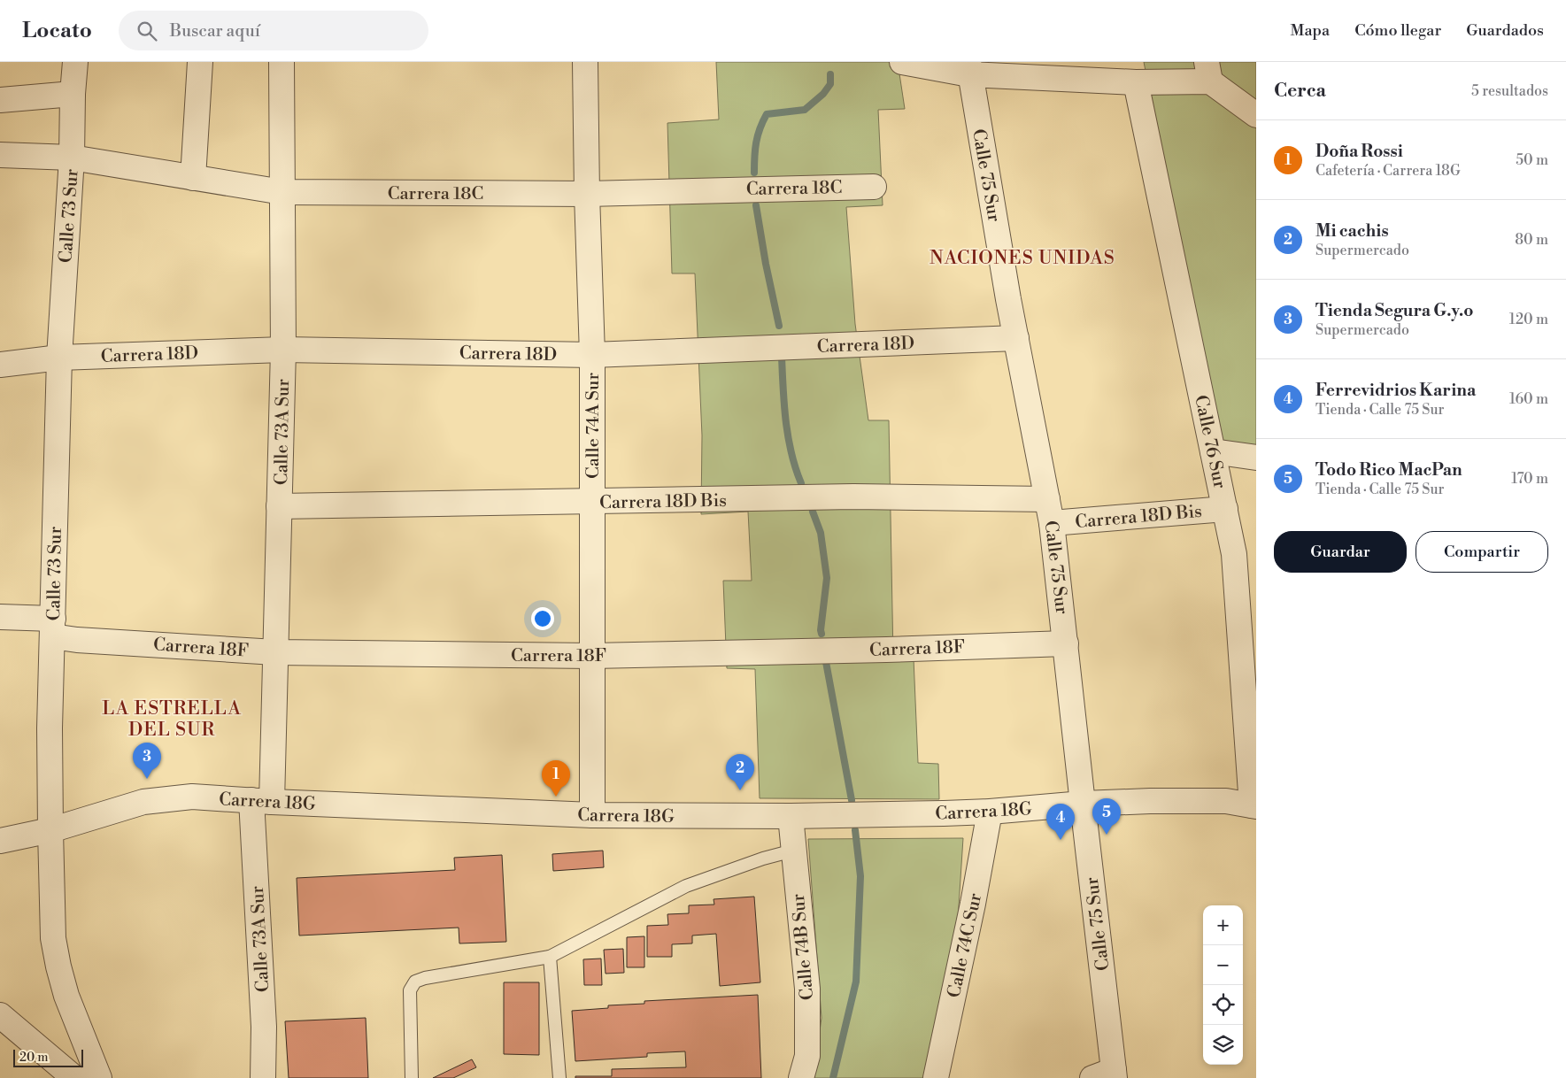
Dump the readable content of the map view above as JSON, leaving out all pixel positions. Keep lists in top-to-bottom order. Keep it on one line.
{"streets":{"street":["Calle 75 Sur","Carrera 18C","Calle 73 Sur","Carrera 18D","Calle 74A Sur","Calle 73A Sur","Calle 76 Sur","Carrera 18D Bis","Carrera 18F","Carrera 18G","Calle 74C Sur","Calle 74B Sur"]},"crossings":[["Calle 75 Sur","Carrera 18D"],["Calle 75 Sur","Carrera 18D Bis"],["Calle 75 Sur","Carrera 18F"],["Calle 75 Sur","Carrera 18G"],["Carrera 18C","Calle 73 Sur"],["Carrera 18C","Calle 74A Sur"],["Carrera 18C","Calle 73A Sur"],["Calle 73 Sur","Carrera 18D"],["Calle 73 Sur","Carrera 18F"],["Calle 73 Sur","Carrera 18G"],["Carrera 18D","Calle 74A Sur"],["Carrera 18D","Calle 73A Sur"],["Calle 74A Sur","Carrera 18D Bis"],["Calle 74A Sur","Carrera 18F"],["Calle 74A Sur","Carrera 18G"],["Calle 73A Sur","Carrera 18D Bis"],["Calle 73A Sur","Carrera 18F"],["Calle 73A Sur","Carrera 18G"],["Calle 76 Sur","Carrera 18D Bis"],["Calle 76 Sur","Carrera 18G"],["Carrera 18G","Calle 74C Sur"],["Carrera 18G","Calle 74B Sur"]],"districts":["NACIONES UNIDAS","LA ESTRELLA DEL SUR"],"scale_bar":"20 m","page":{"header":"Locato","search":"Buscar aquí","nav":["Mapa","Cómo llegar","Guardados"],"heading":["Cerca","5 resultados"],"list":[{"mark":"1","name":"Doña Rossi","note":"Cafetería · Carrera 18G","value":"50 m"},{"mark":"2","name":"Mi cachis","note":"Supermercado","value":"80 m"},{"mark":"3","name":"Tienda Segura G.y.o","note":"Supermercado","value":"120 m"},{"mark":"4","name":"Ferrevidrios Karina","note":"Tienda · Calle 75 Sur","value":"160 m"},{"mark":"5","name":"Todo Rico MacPan","note":"Tienda · Calle 75 Sur","value":"170 m"}],"buttons":["Guardar","Compartir"],"pins":["3","2","1","5","4"],"map_buttons":["+","−"],"scale":"20 m"}}
